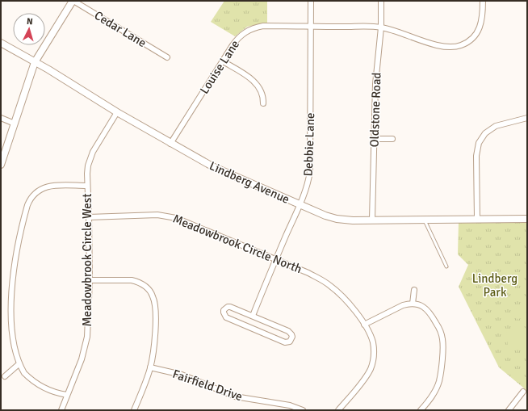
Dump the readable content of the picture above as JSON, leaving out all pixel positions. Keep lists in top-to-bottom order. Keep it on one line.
{"streets":{"street":["Cedar Lane","Louise Lane","Oldstone Road","Debbie Lane","Lindberg Avenue","Meadowbrook Circle North","Meadowbrook Circle West","Fairfield Drive"]},"crossings":[["Louise Lane","Oldstone Road"],["Louise Lane","Debbie Lane"],["Louise Lane","Lindberg Avenue"],["Oldstone Road","Lindberg Avenue"],["Debbie Lane","Lindberg Avenue"],["Debbie Lane","Meadowbrook Circle North"],["Lindberg Avenue","Meadowbrook Circle West"],["Meadowbrook Circle North","Meadowbrook Circle West"]],"parks":["Lindberg Park"],"north":"top"}
